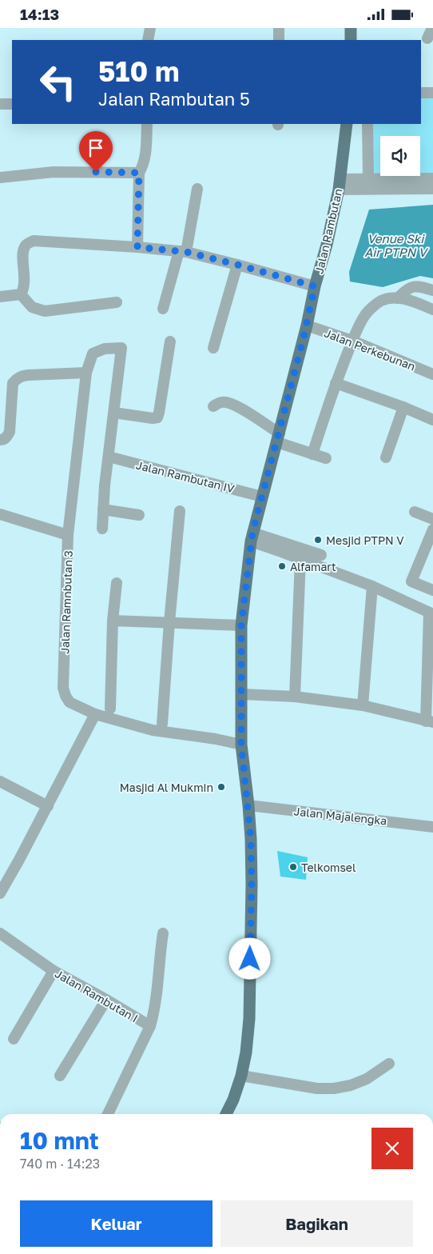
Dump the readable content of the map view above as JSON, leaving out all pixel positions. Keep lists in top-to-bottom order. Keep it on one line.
{"streets":{"main road":["Jalan Rambutan"],"street":["Jalan Perkebunan","Jalan Rambutan IV","Jalan Ramnbutan 3","Jalan Majalengka","Jalan Rambutan I"]},"crossings":[["Jalan Rambutan","Jalan Perkebunan"],["Jalan Rambutan","Jalan Rambutan IV"],["Jalan Rambutan","Jalan Ramnbutan 3"],["Jalan Rambutan","Jalan Majalengka"]],"water":["Venue Ski Air PTPN V"],"places":["Mesjid PTPN V","Alfamart","Masjid Al Mukmin","Telkomsel"],"page":{"status":"14:13","turn":["510 m","Jalan Rambutan 5"],"heading":["10 mnt","740 m · 14:23"],"buttons":["Keluar","Bagikan"]}}
